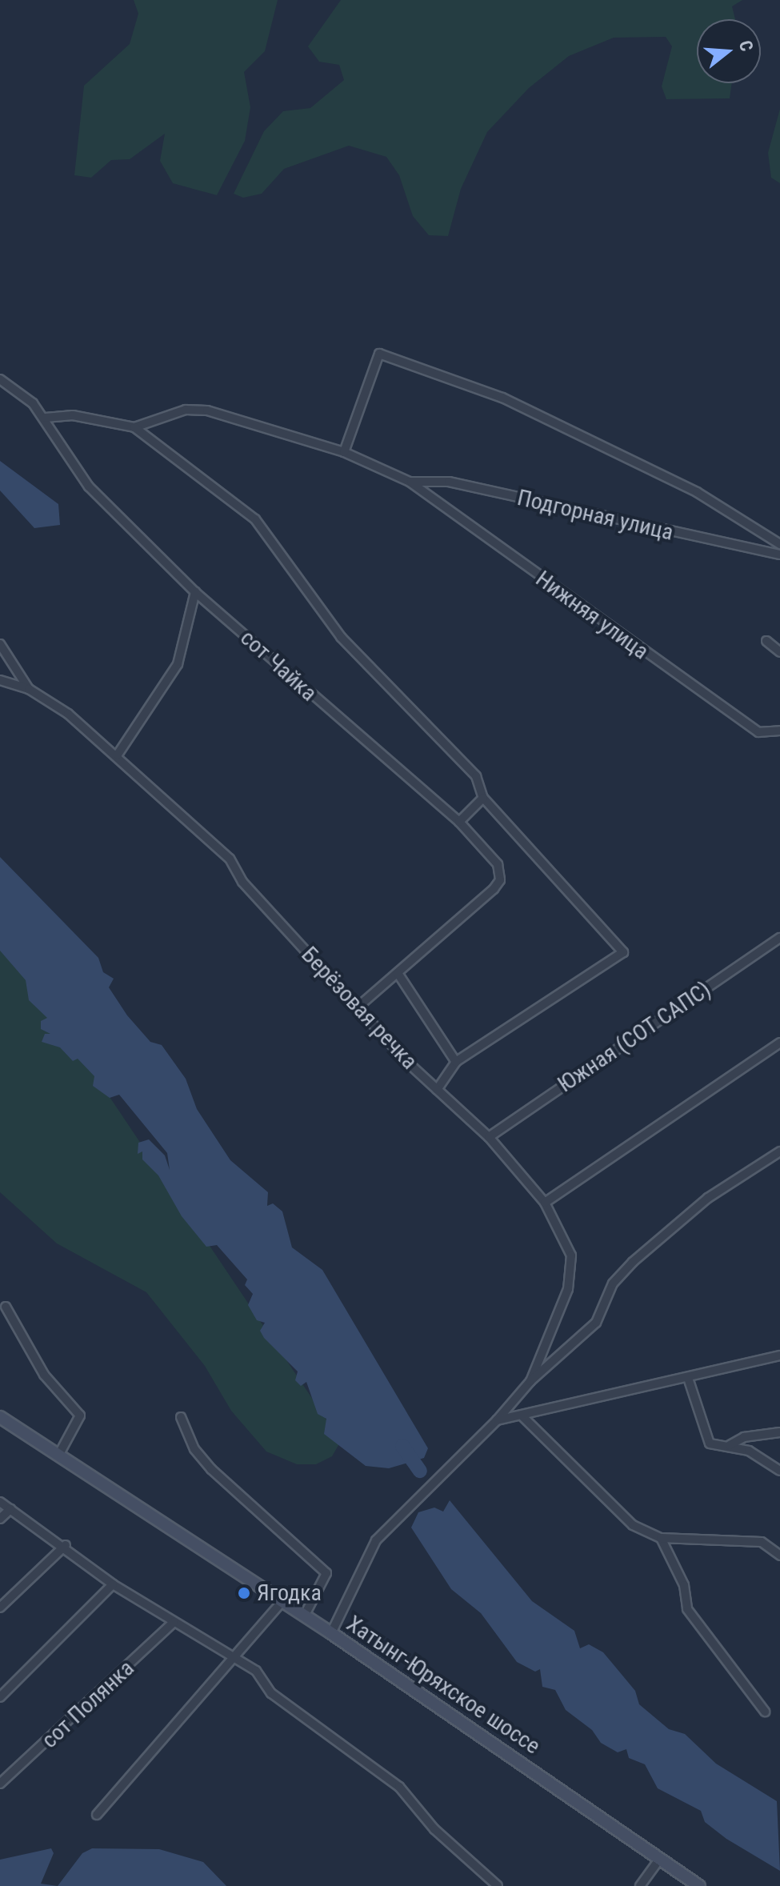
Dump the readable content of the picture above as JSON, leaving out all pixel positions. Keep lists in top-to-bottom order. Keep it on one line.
{"streets":{"main road":["Хатынг-Юряхское шоссе"],"street":["Подгорная улица","Нижняя улица","сот Чайка","Берёзовая речка","Южная (СОТ САПС)","сот Полянка"]},"crossings":[["Подгорная улица","Нижняя улица"],["Берёзовая речка","Южная (СОТ САПС)"]],"places":["Ягодка"],"north":"right"}
